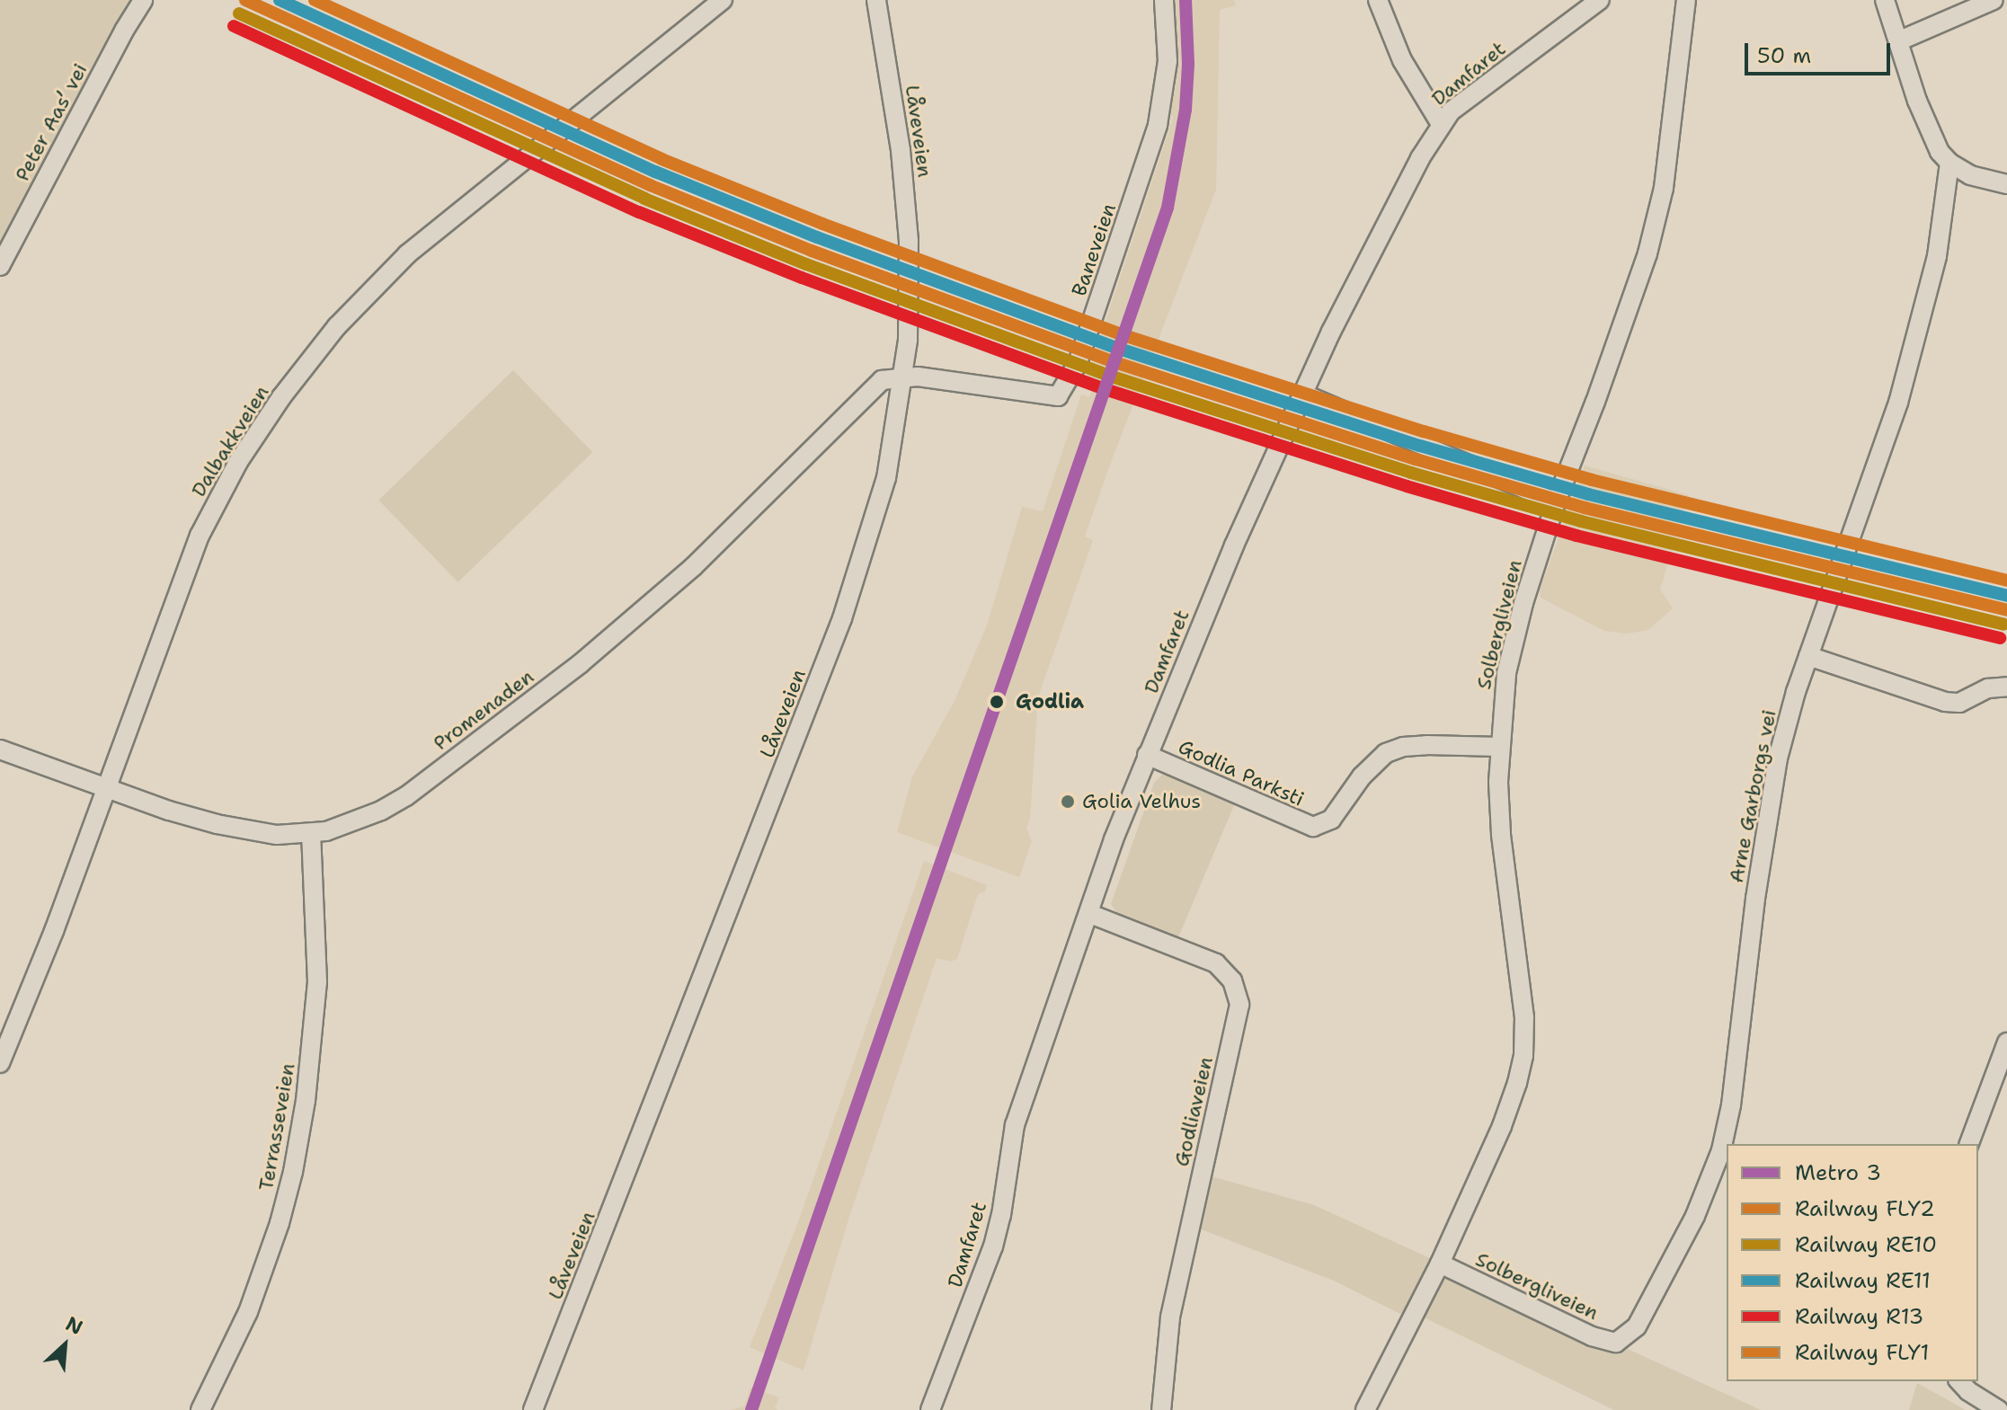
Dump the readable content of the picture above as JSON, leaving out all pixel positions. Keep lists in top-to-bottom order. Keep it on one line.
{"streets":{"street":["Damfaret","Peter Aas’ vei","Låveveien","Baneveien","Dalbakkveien","Solbergliveien","Promenaden","Godlia Parksti","Arne Garborgs vei","Godliaveien","Terrasseveien"]},"crossings":[["Damfaret","Godlia Parksti"],["Damfaret","Godliaveien"],["Låveveien","Baneveien"],["Låveveien","Promenaden"],["Baneveien","Promenaden"],["Dalbakkveien","Promenaden"],["Solbergliveien","Godlia Parksti"],["Solbergliveien","Arne Garborgs vei"],["Promenaden","Terrasseveien"]],"places":["Godlia","Golia Velhus"],"lines":["metro line 3","rail line FLY2","rail line RE11","rail line FLY1","rail line RE10","rail line R13"],"legend":["Metro 3","Railway FLY2","Railway RE10","Railway RE11","Railway R13","Railway FLY1"],"scale_bar":"50 m","north":"top right"}
